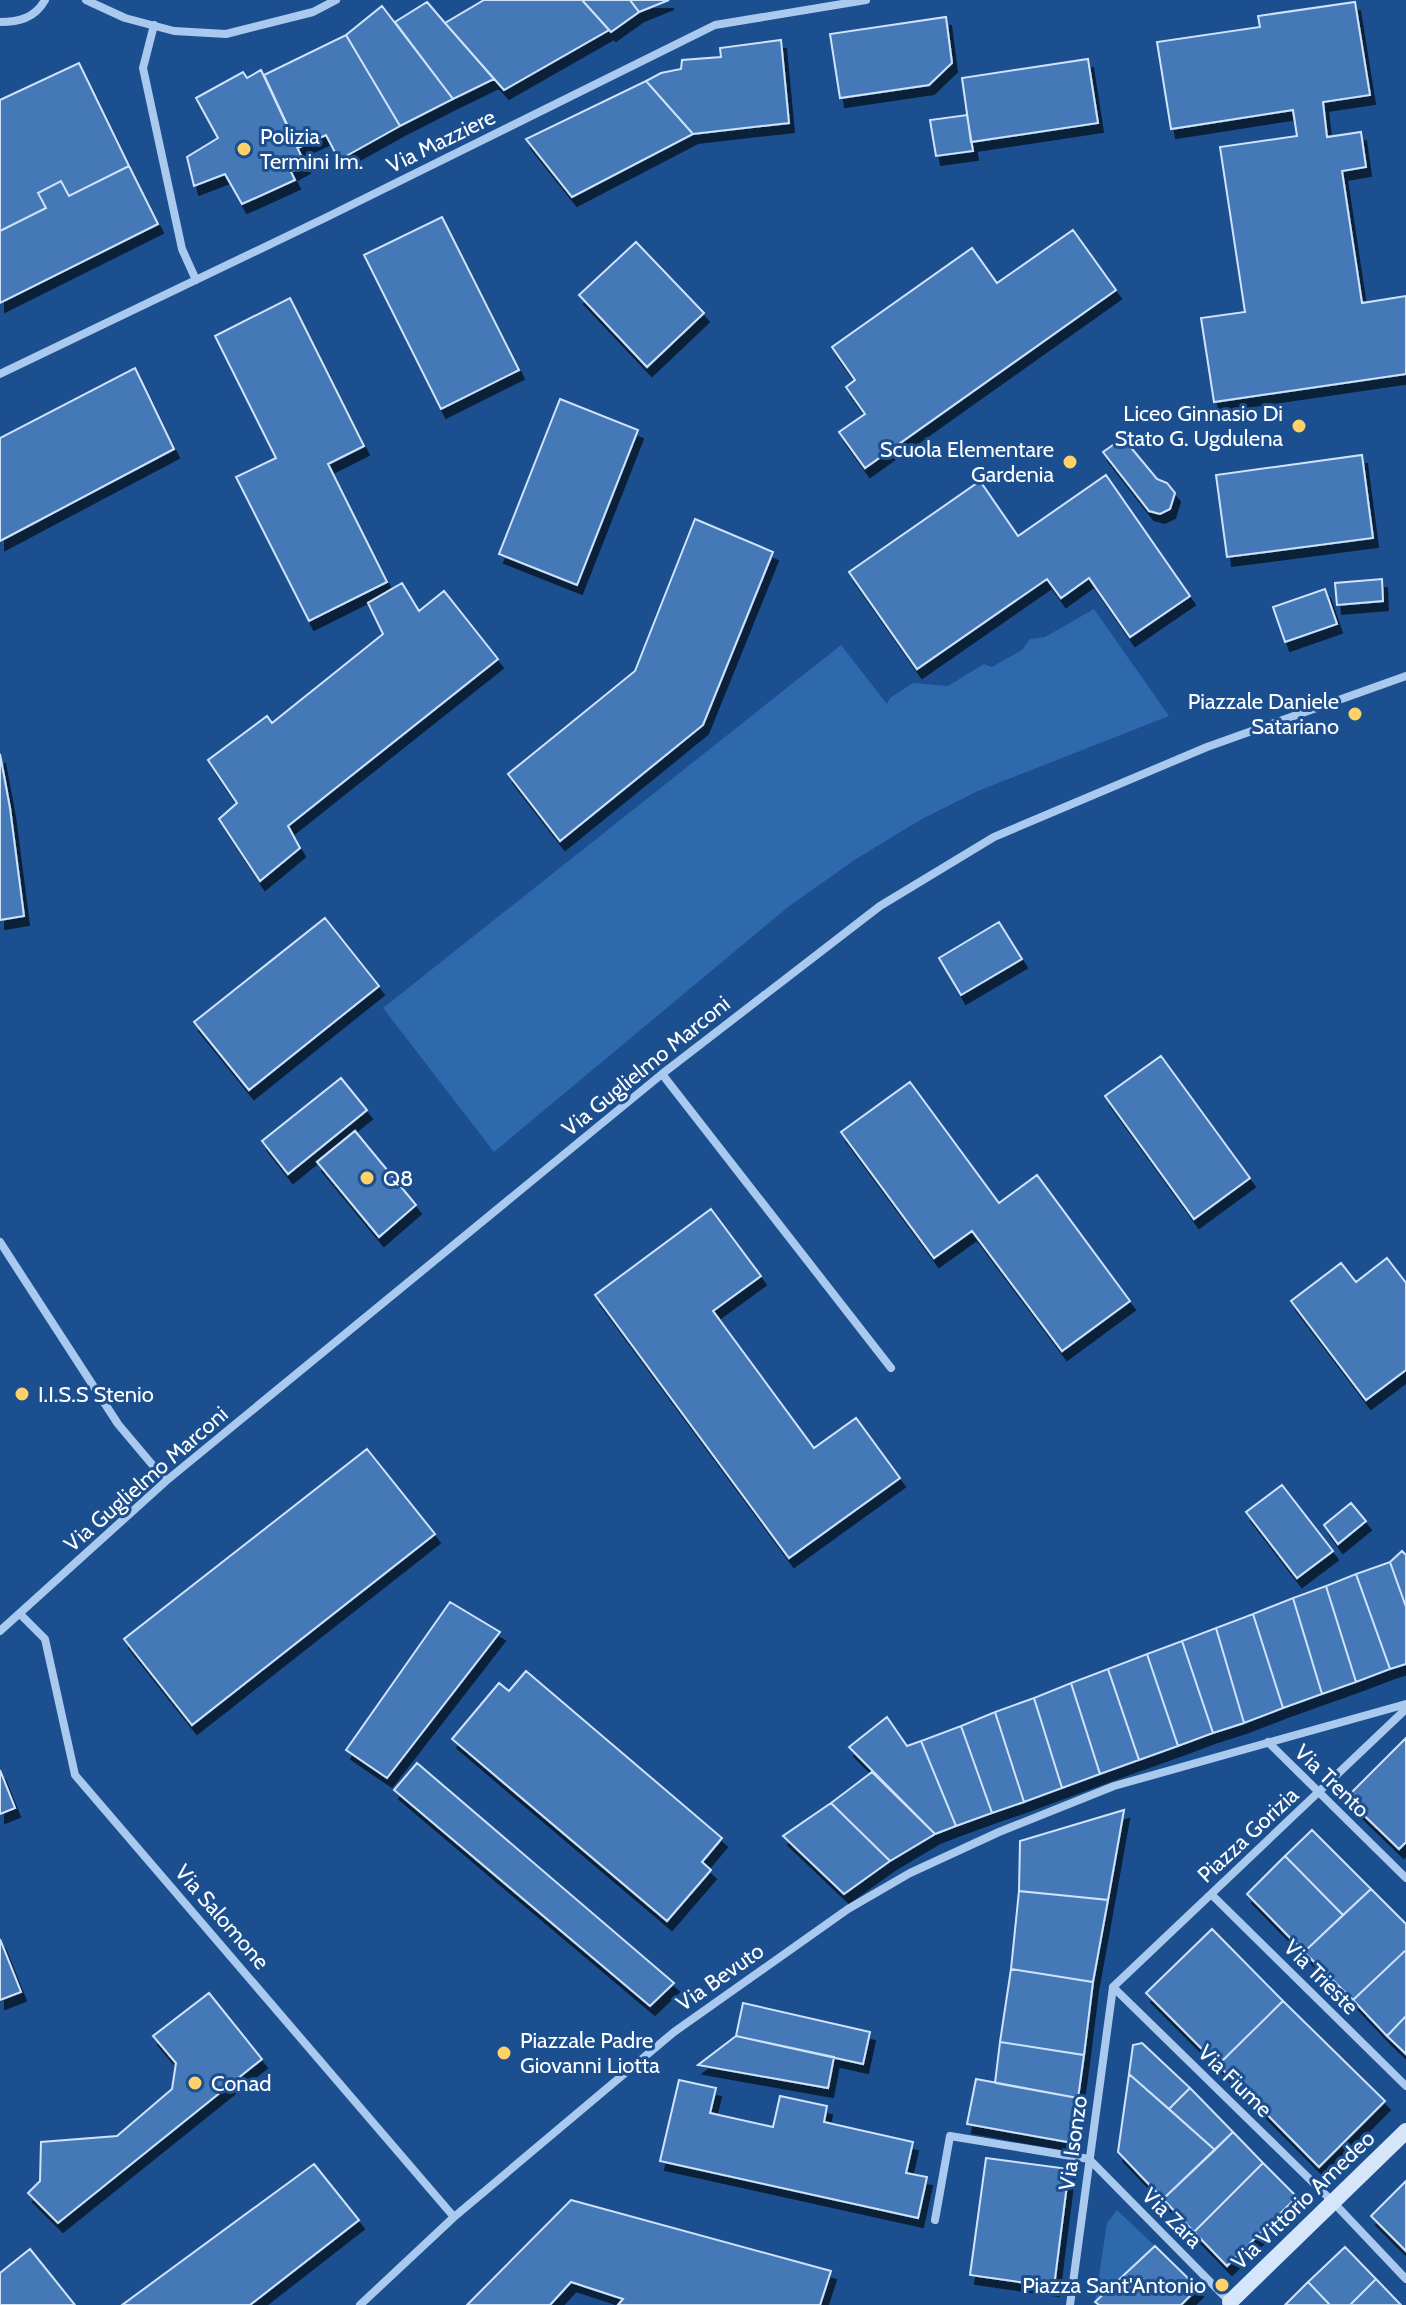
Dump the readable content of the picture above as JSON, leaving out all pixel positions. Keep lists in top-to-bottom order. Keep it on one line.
{"streets":{"street":["Via Mazziere","Via Guglielmo Marconi","Via Trento","Piazza Gorizia","Via Salomone","Via Bevuto","Via Trieste","Via Fiume","Via Isonzo","Via Vittorio Amedeo","Via Zara"]},"crossings":[["Via Guglielmo Marconi","Via Salomone"],["Via Trento","Piazza Gorizia"],["Piazza Gorizia","Via Bevuto"],["Piazza Gorizia","Via Trieste"],["Piazza Gorizia","Via Fiume"],["Piazza Gorizia","Via Isonzo"],["Via Salomone","Via Bevuto"],["Via Fiume","Via Isonzo"],["Via Fiume","Via Vittorio Amedeo"],["Via Isonzo","Via Zara"],["Via Vittorio Amedeo","Via Zara"]],"places":["Polizia Termini Im.","Liceo Ginnasio Di Stato G. Ugdulena","Scuola Elementare Gardenia","Piazzale Daniele Satariano","Q8","I.I.S.S Stenio","Piazzale Padre Giovanni Liotta","Conad","Piazza Sant'Antonio"]}
